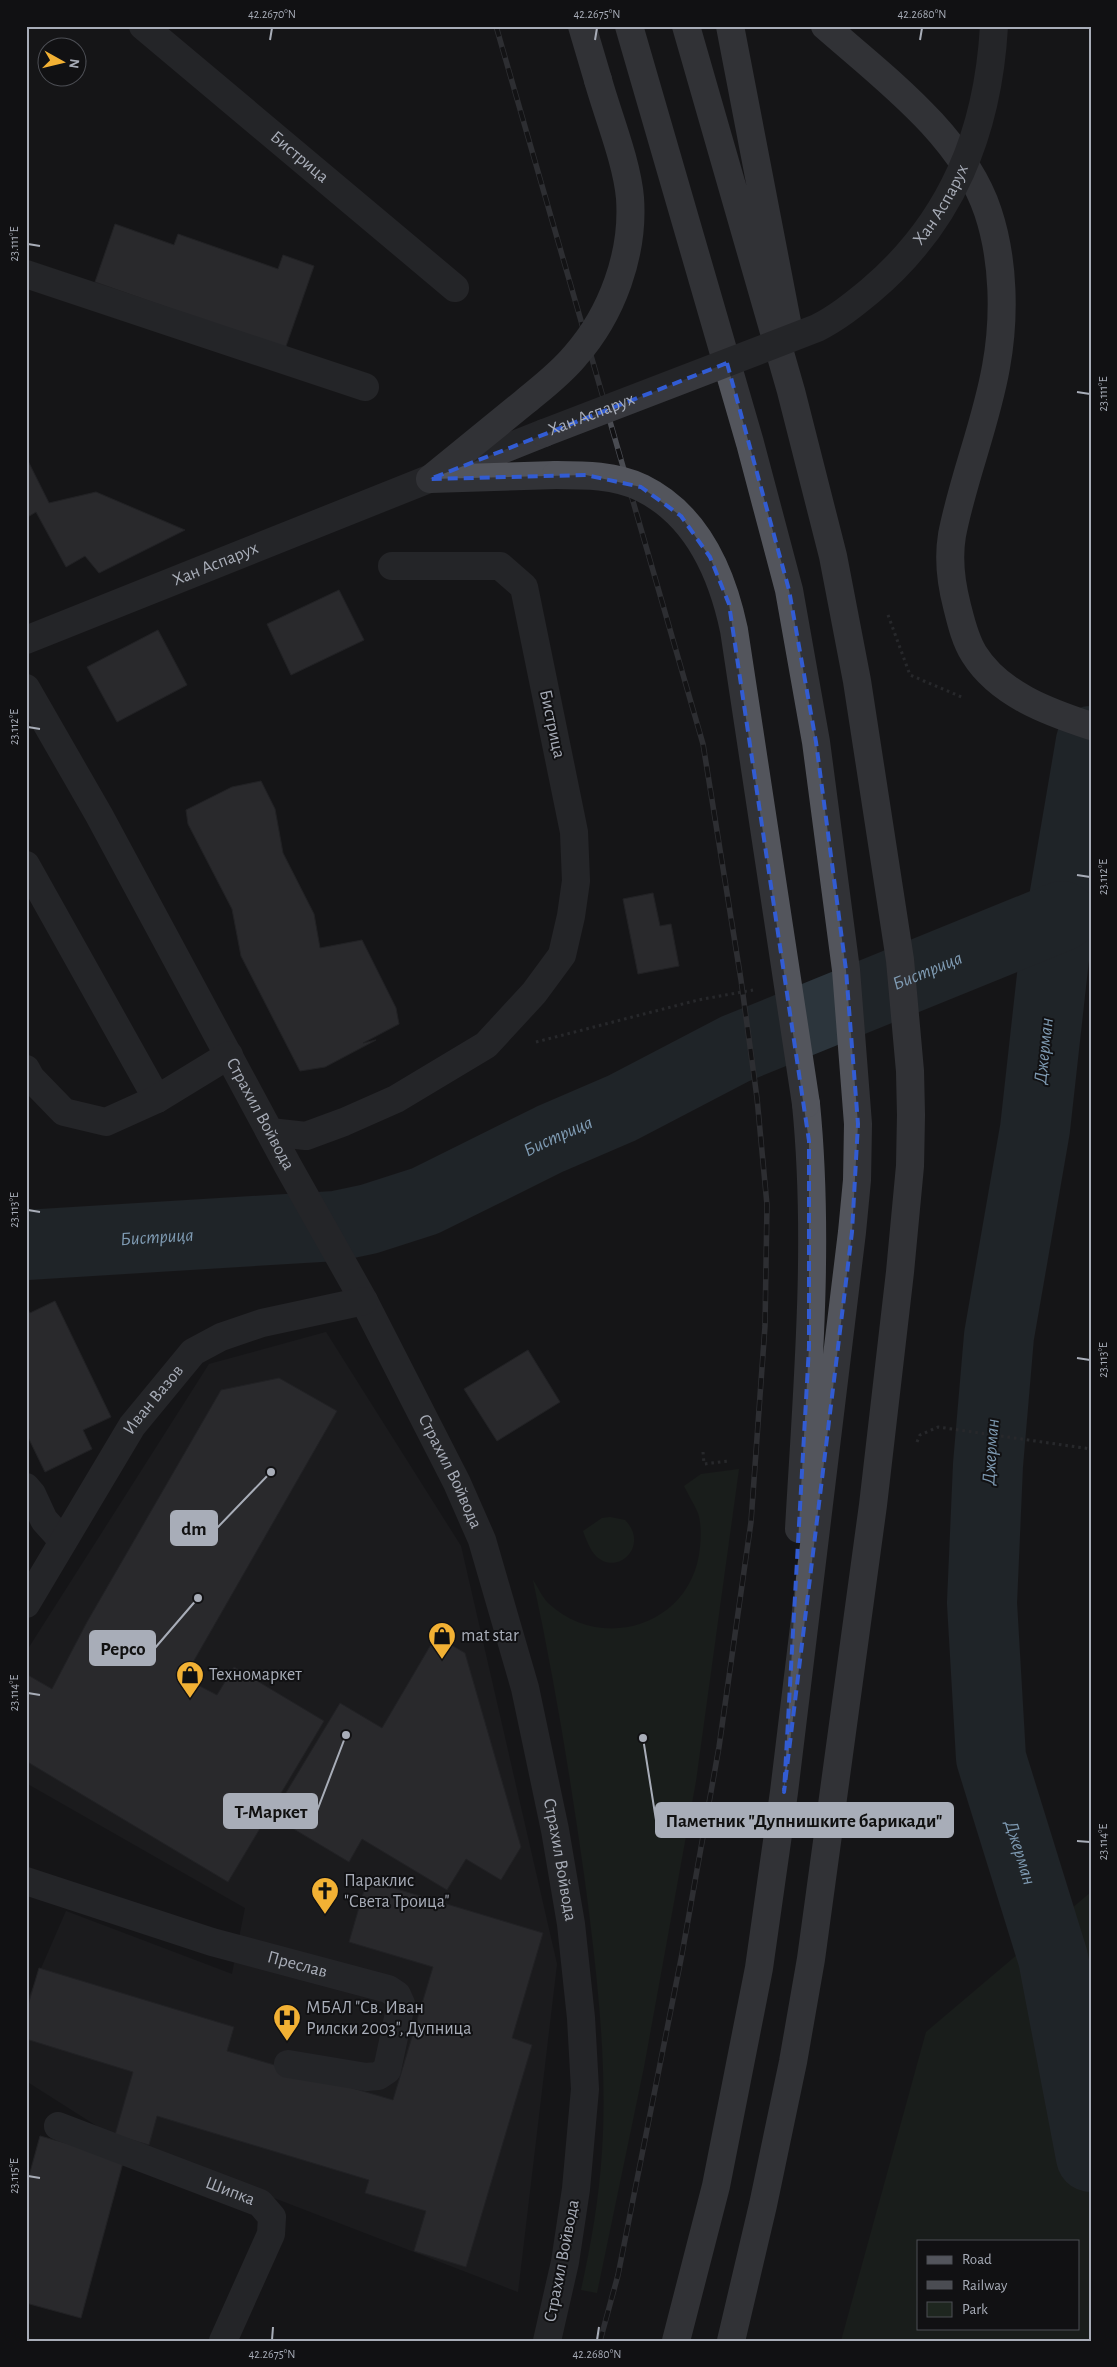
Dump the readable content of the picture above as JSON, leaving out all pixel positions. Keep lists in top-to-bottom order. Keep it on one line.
{"streets":{"street":["Бистрица","Хан Аспарух","Страхил Войвода","Иван Вазов","Преслав","Шипка"]},"crossings":[["Бистрица","Страхил Войвода"],["Страхил Войвода","Иван Вазов"]],"water":["Бистрица","Джерман"],"places":{"other":["dm","Pepco","Т-Маркет","Паметник \"Дупнишките барикади\""],"shop":["mat star","Техномаркет"],"church":["Параклис \"Света Троица\""],"hospital":["МБАЛ \"Св. Иван Рилски 2003\", Дупница"]},"legend":["Road","Railway","Park"],"north":"right","coordinates":["42.2670°N","42.2675°N","42.2680°N","23.111°E","23.112°E","23.113°E","23.114°E","23.115°E"]}
